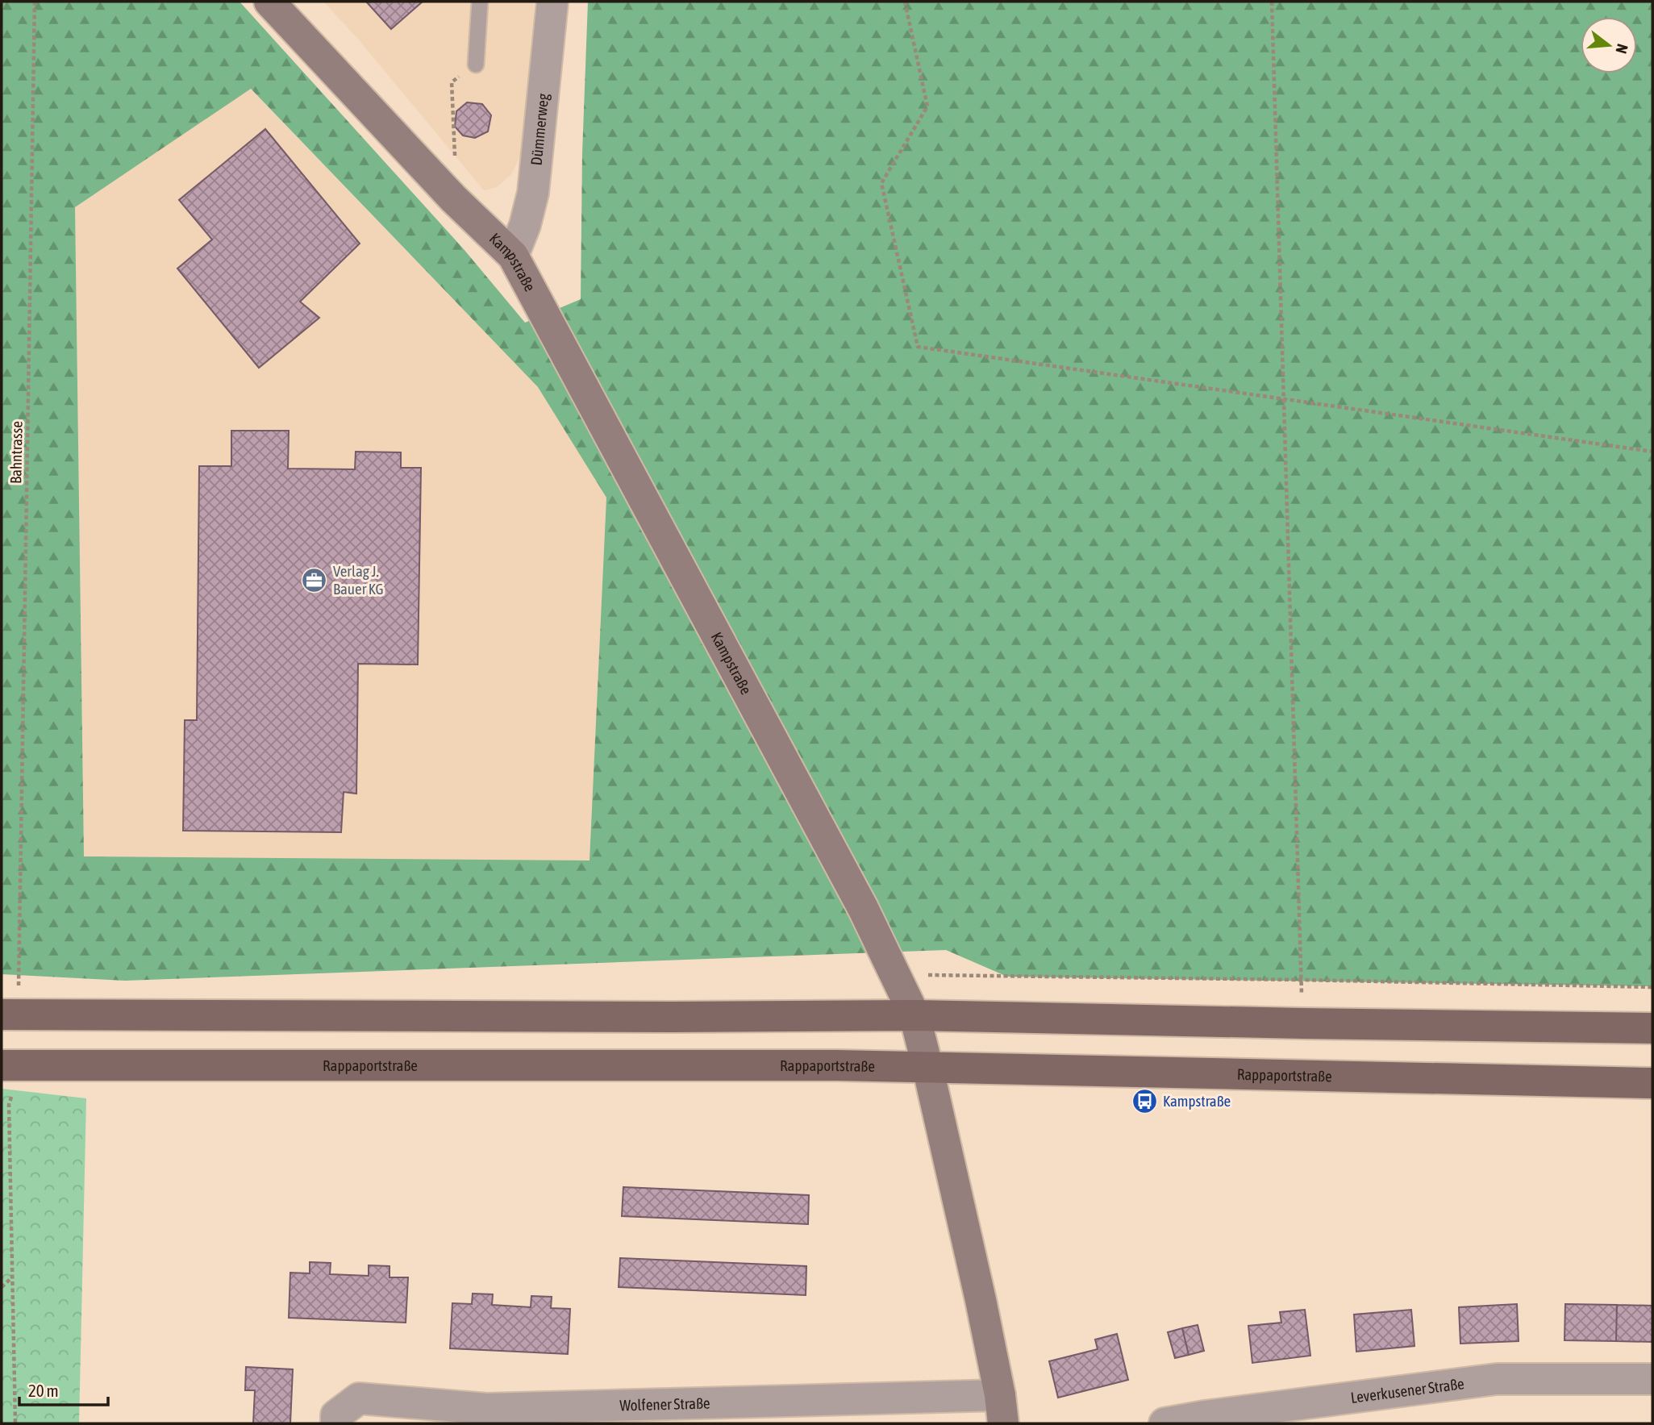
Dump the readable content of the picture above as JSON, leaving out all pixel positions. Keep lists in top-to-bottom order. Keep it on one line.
{"streets":{"main road":["Rappaportstraße"],"street":["Dümmerweg","Kampstraße","Leverkusener Straße","Wolfener Straße"],"path":["Bahntrasse"]},"crossings":[["Dümmerweg","Kampstraße"],["Kampstraße","Rappaportstraße"],["Kampstraße","Wolfener Straße"]],"places":{"office":["Verlag J. Bauer KG"],"bus stop":["Kampstraße"]},"scale_bar":"20 m","north":"right"}
